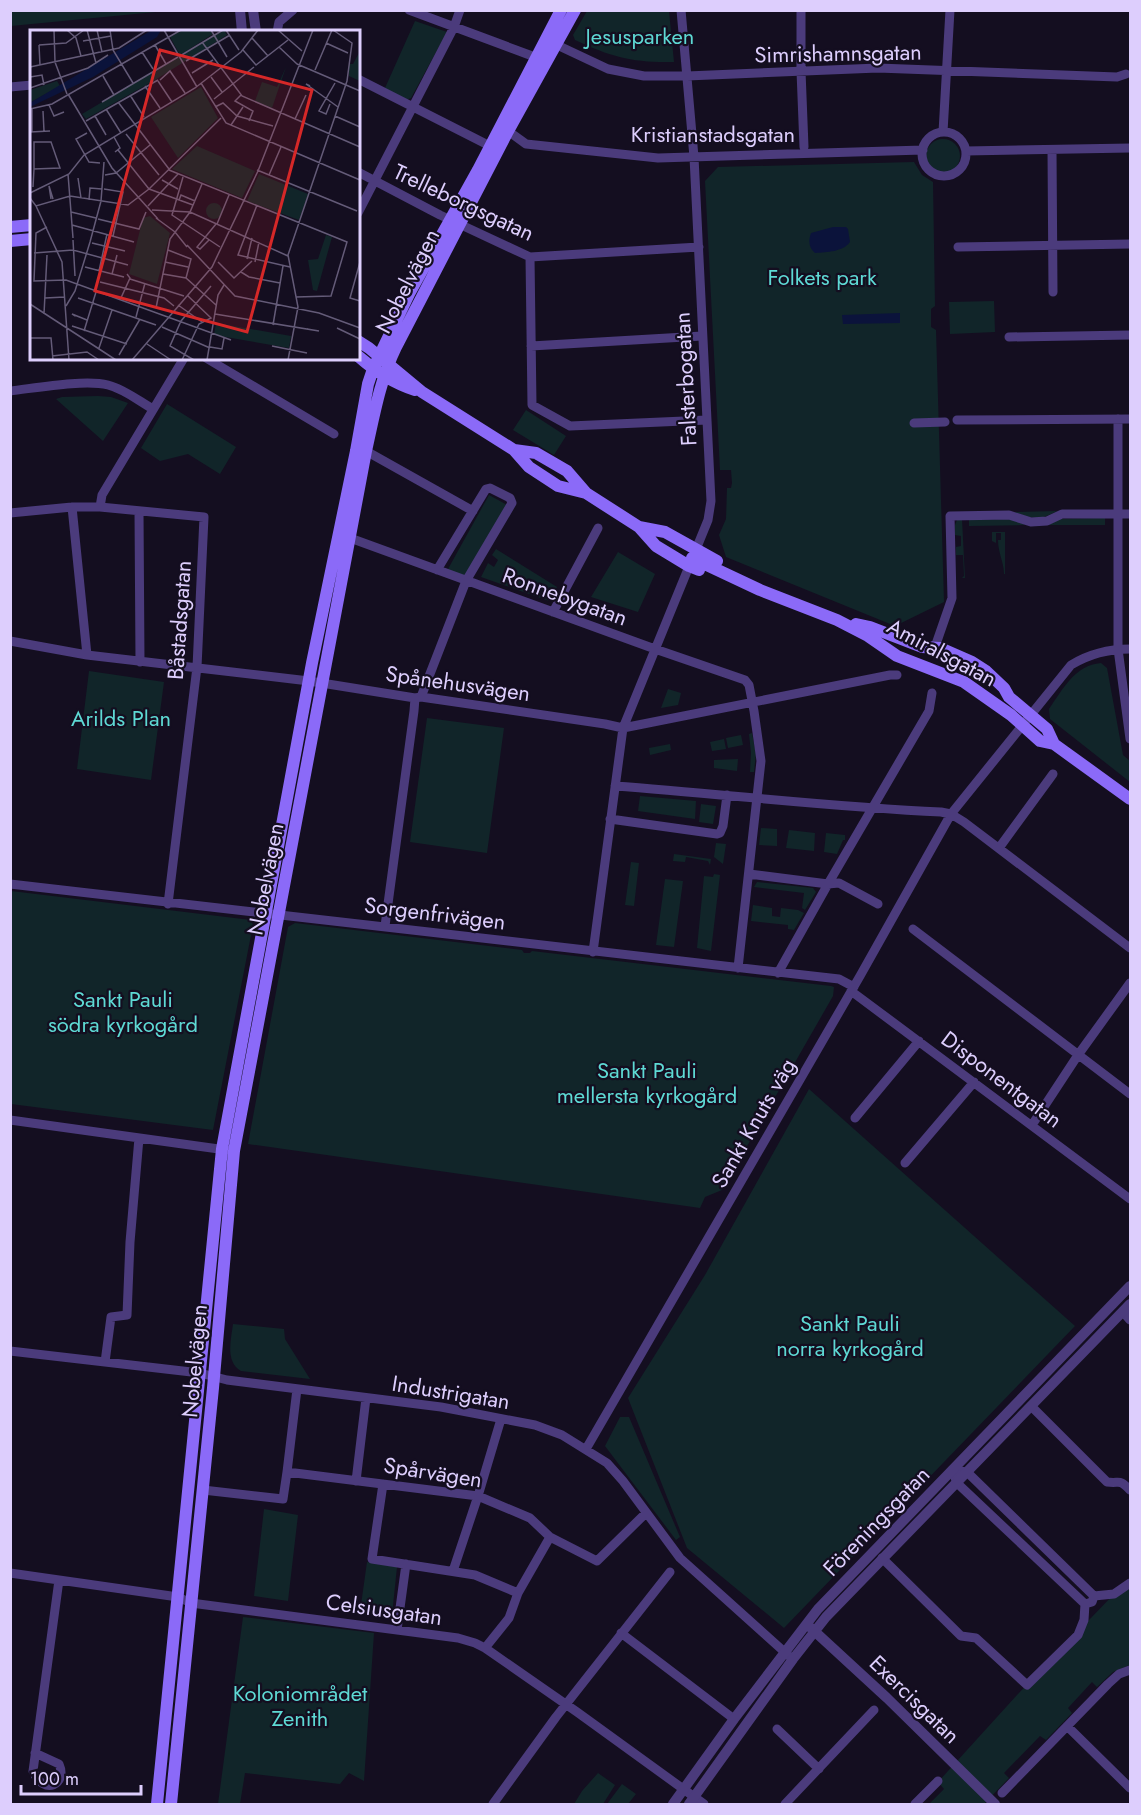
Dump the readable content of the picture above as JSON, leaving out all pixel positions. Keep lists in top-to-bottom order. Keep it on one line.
{"streets":{"main road":["Nobelvägen","Amiralsgatan"],"street":["Simrishamnsgatan","Kristianstadsgatan","Trelleborgsgatan","Falsterbogatan","Ronnebygatan","Båstadsgatan","Spånehusvägen","Sorgenfrivägen","Disponentgatan","Sankt Knuts väg","Industrigatan","Spårvägen","Föreningsgatan","Celsiusgatan","Exercisgatan"]},"crossings":[["Simrishamnsgatan","Nobelvägen"],["Simrishamnsgatan","Falsterbogatan"],["Kristianstadsgatan","Nobelvägen"],["Kristianstadsgatan","Falsterbogatan"],["Trelleborgsgatan","Nobelvägen"],["Trelleborgsgatan","Falsterbogatan"],["Nobelvägen","Ronnebygatan"],["Nobelvägen","Amiralsgatan"],["Nobelvägen","Spånehusvägen"],["Nobelvägen","Sorgenfrivägen"],["Nobelvägen","Industrigatan"],["Nobelvägen","Celsiusgatan"],["Falsterbogatan","Ronnebygatan"],["Falsterbogatan","Amiralsgatan"],["Falsterbogatan","Spånehusvägen"],["Falsterbogatan","Sorgenfrivägen"],["Ronnebygatan","Spånehusvägen"],["Båstadsgatan","Spånehusvägen"],["Båstadsgatan","Sorgenfrivägen"],["Amiralsgatan","Sankt Knuts väg"],["Sorgenfrivägen","Disponentgatan"],["Sorgenfrivägen","Sankt Knuts väg"],["Disponentgatan","Sankt Knuts väg"],["Sankt Knuts väg","Industrigatan"],["Industrigatan","Spårvägen"],["Industrigatan","Föreningsgatan"],["Föreningsgatan","Celsiusgatan"],["Föreningsgatan","Exercisgatan"]],"parks":["Jesusparken","Folkets park","Arilds Plan","Sankt Pauli södra kyrkogård","Sankt Pauli mellersta kyrkogård","Sankt Pauli norra kyrkogård","Koloniområdet Zenith"],"scale_bar":"100 m"}
